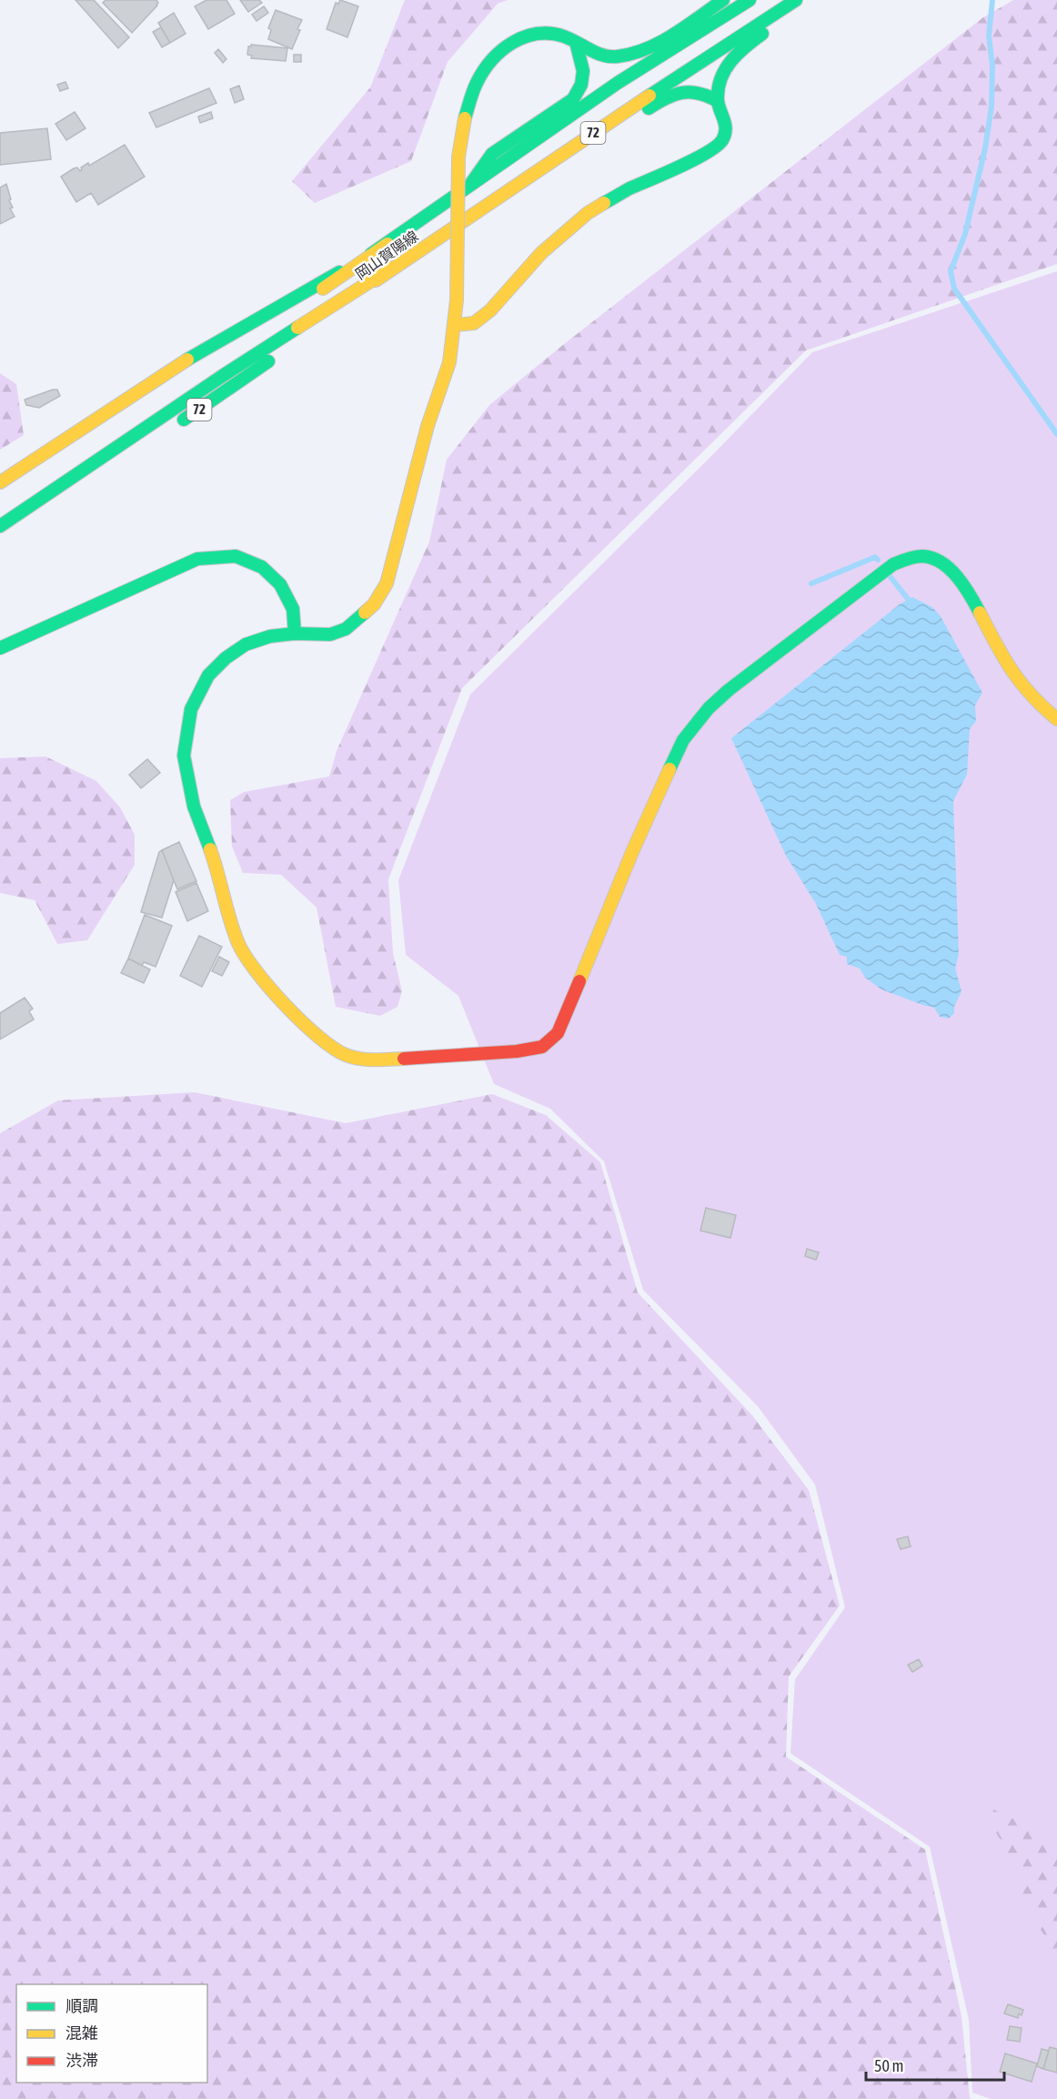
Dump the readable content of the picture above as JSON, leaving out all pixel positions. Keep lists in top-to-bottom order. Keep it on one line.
{"streets":{"main road":["72","岡山賀陽線"]},"crossings":[["72","岡山賀陽線"]],"legend":["順調","混雑","渋滞"],"scale_bar":"50 m"}
